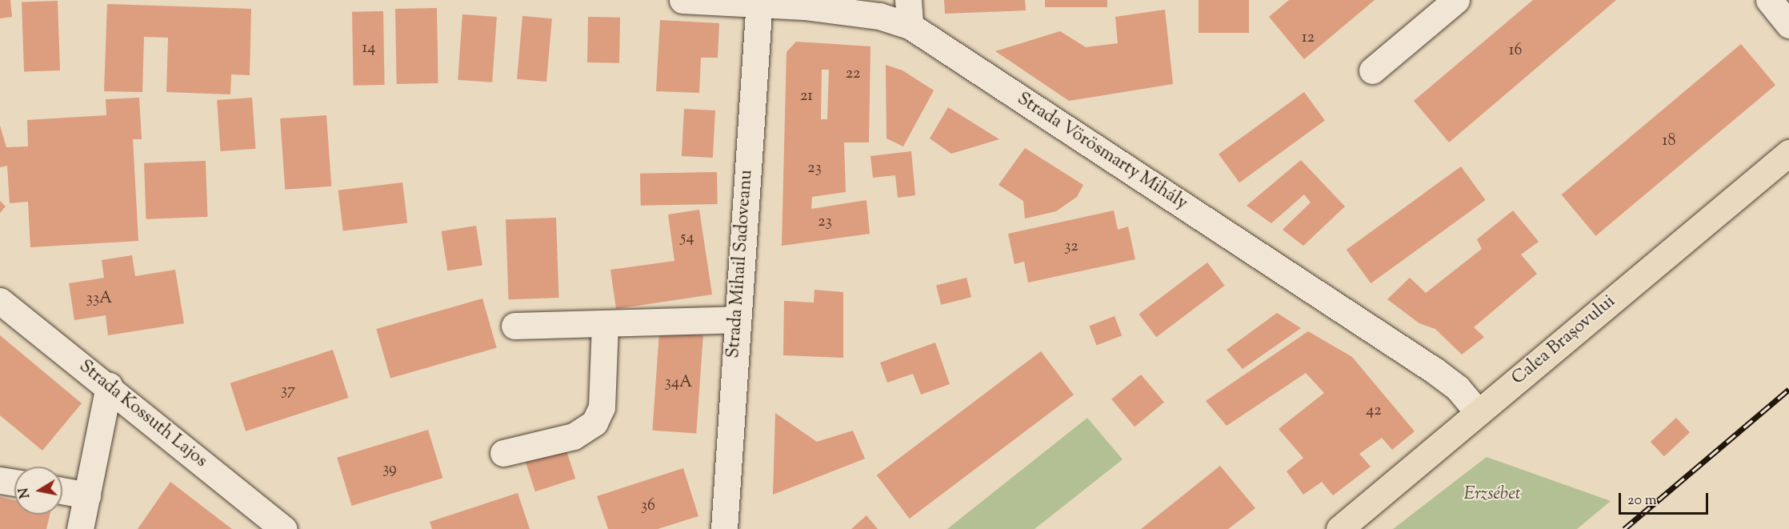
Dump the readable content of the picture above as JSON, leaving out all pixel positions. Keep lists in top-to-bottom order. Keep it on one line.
{"streets":{"main road":["Calea Brașovului"],"street":["Strada Vörösmarty Mihály","Strada Mihail Sadoveanu","Strada Kossuth Lajos"]},"crossings":[["Strada Vörösmarty Mihály","Strada Mihail Sadoveanu"],["Strada Vörösmarty Mihály","Calea Brașovului"]],"parks":["Erzsébet"],"house_numbers":["12","14","16","22","21","18","23","23","54","32","33A","34A","37","42","39","36"],"scale_bar":"20 m","north":"left"}
